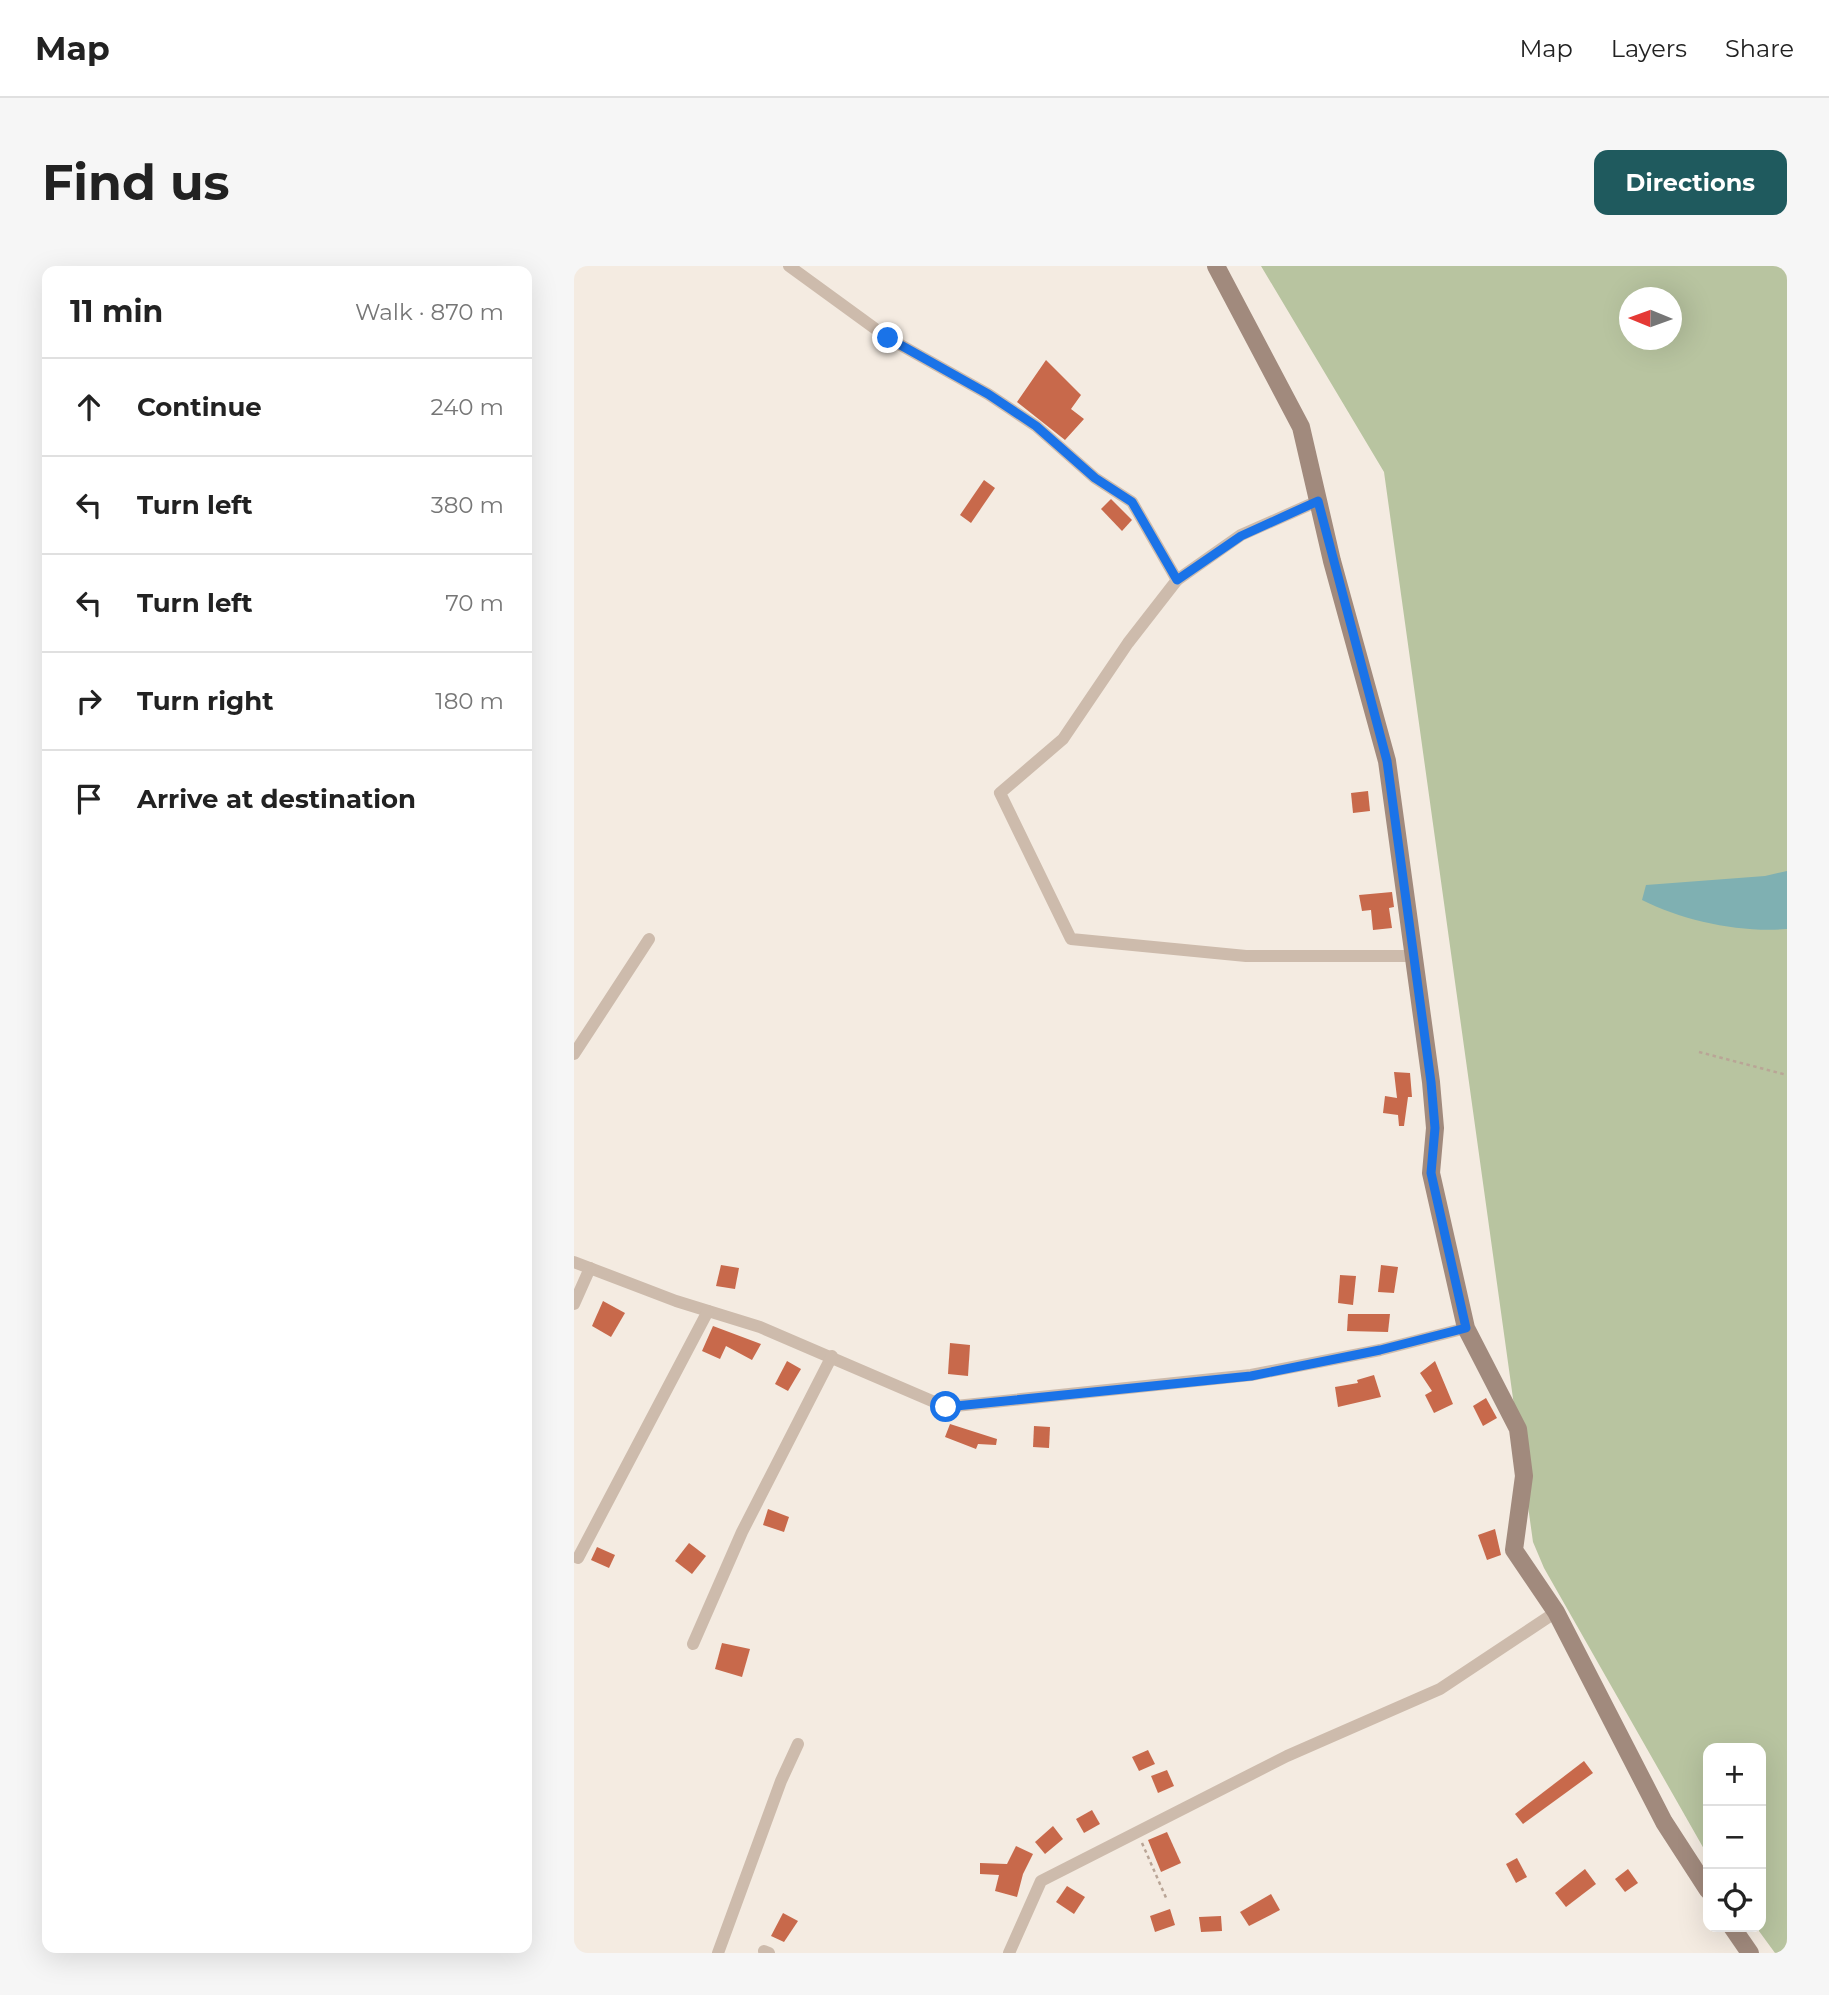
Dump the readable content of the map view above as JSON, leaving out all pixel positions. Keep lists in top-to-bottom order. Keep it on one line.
{"north":"left","page":{"header":"Map","nav":["Map","Layers","Share"],"buttons":"Directions","title":"Find us","heading":["11 min","Walk · 870 m"],"list":[["Continue","240 m"],["Turn left","380 m"],["Turn left","70 m"],["Turn right","180 m"],"Arrive at destination"],"map_buttons":["+","−"]}}
